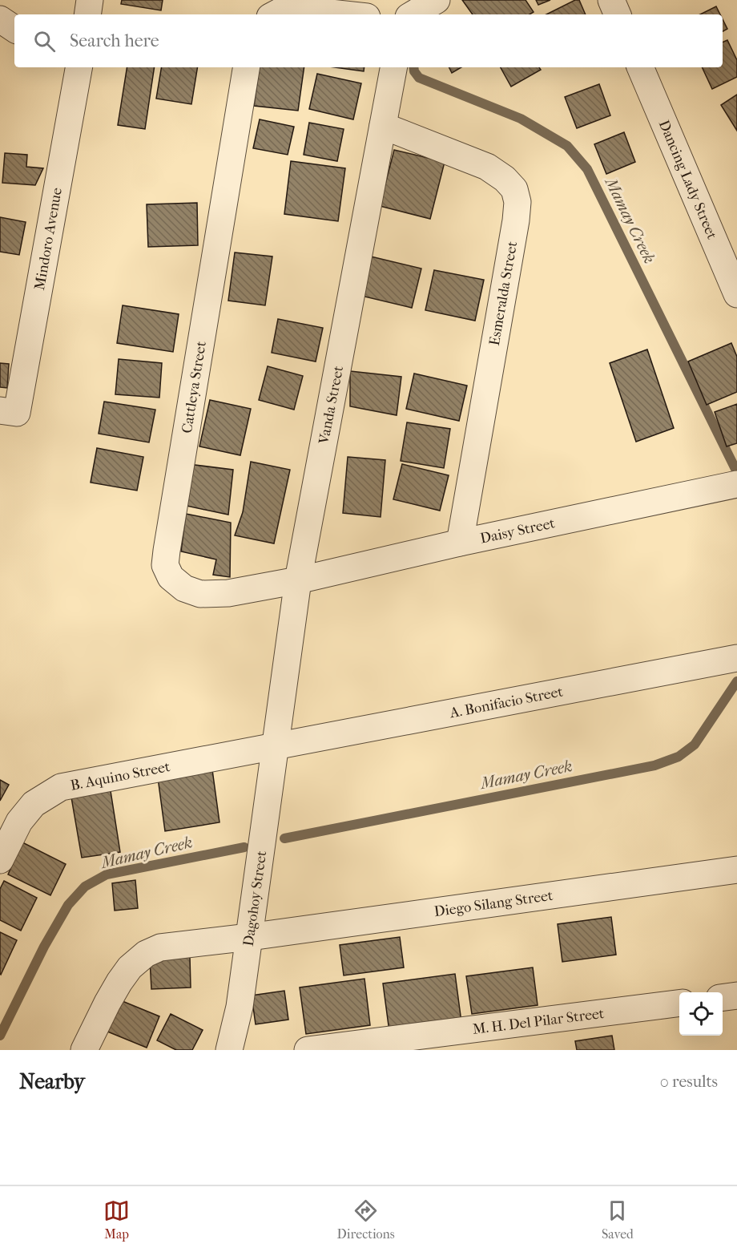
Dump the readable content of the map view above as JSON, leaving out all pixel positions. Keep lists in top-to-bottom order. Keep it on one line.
{"streets":{"street":["Dancing Lady Street","Mindoro Avenue","Esmeralda Street","Cattleya Street","Vanda Street","Daisy Street","A. Bonifacio Street","B. Aquino Street","Dagohoy Street","Diego Silang Street","M. H. Del Pilar Street"]},"crossings":[["Esmeralda Street","Vanda Street"],["Esmeralda Street","Daisy Street"],["Cattleya Street","Vanda Street"],["Cattleya Street","Daisy Street"],["Vanda Street","Daisy Street"],["Vanda Street","A. Bonifacio Street"],["Vanda Street","B. Aquino Street"],["Vanda Street","Dagohoy Street"],["A. Bonifacio Street","B. Aquino Street"],["A. Bonifacio Street","Dagohoy Street"],["B. Aquino Street","Dagohoy Street"],["Dagohoy Street","Diego Silang Street"]],"water":["Mamay Creek"],"page":{"search":"Search here","heading":["Nearby","0 results"],"nav":["Map","Directions","Saved"]}}
